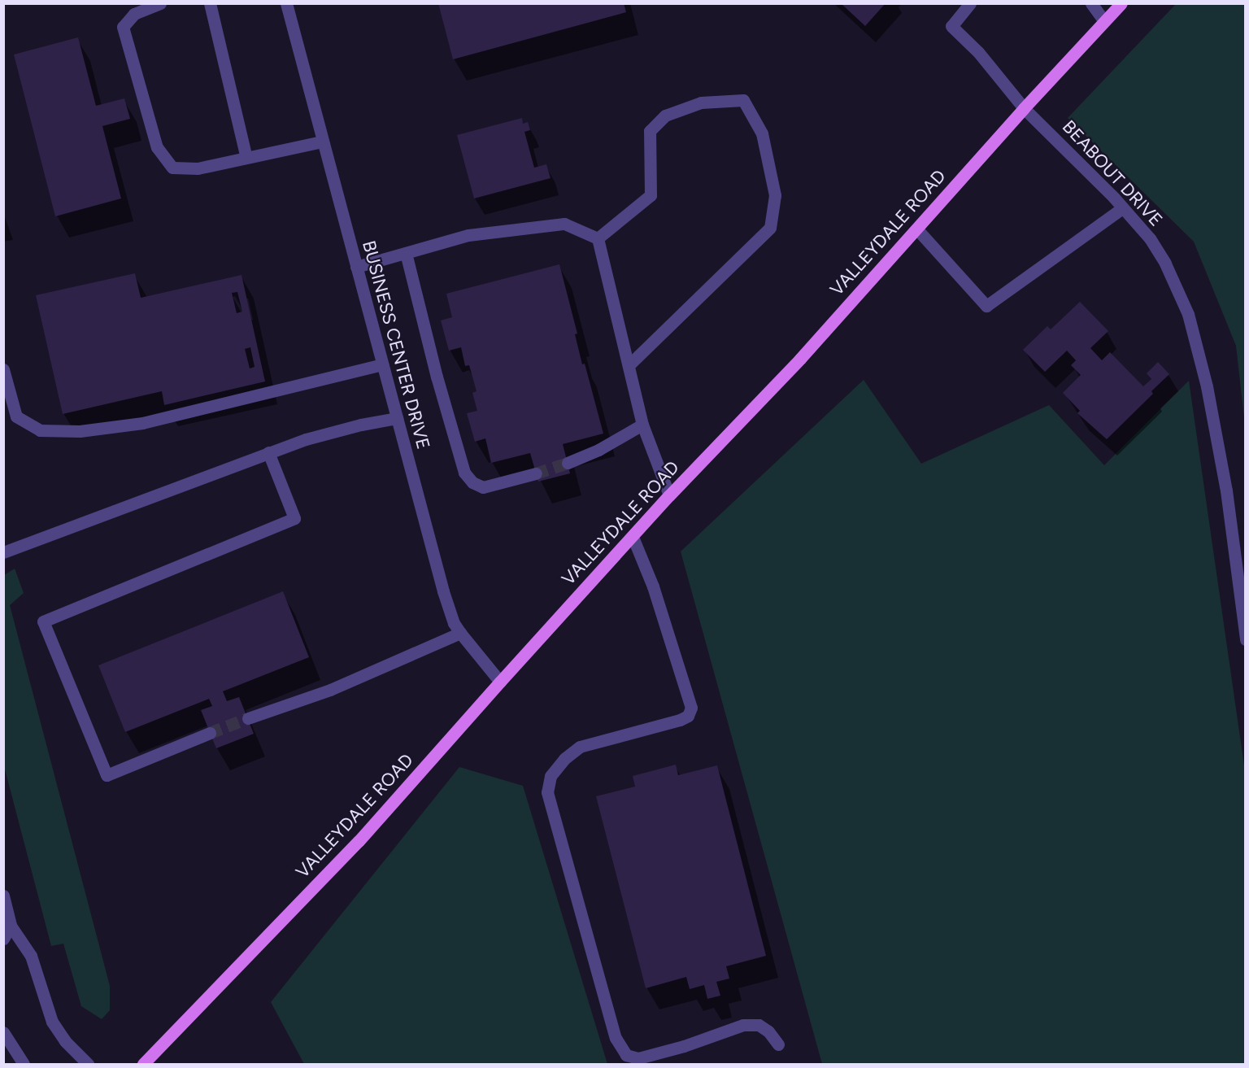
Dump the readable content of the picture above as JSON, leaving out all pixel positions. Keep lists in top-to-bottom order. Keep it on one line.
{"streets":{"main road":["VALLEYDALE ROAD"],"street":["BEABOUT DRIVE","BUSINESS CENTER DRIVE"]},"crossings":[["BEABOUT DRIVE","VALLEYDALE ROAD"],["VALLEYDALE ROAD","BUSINESS CENTER DRIVE"]]}
